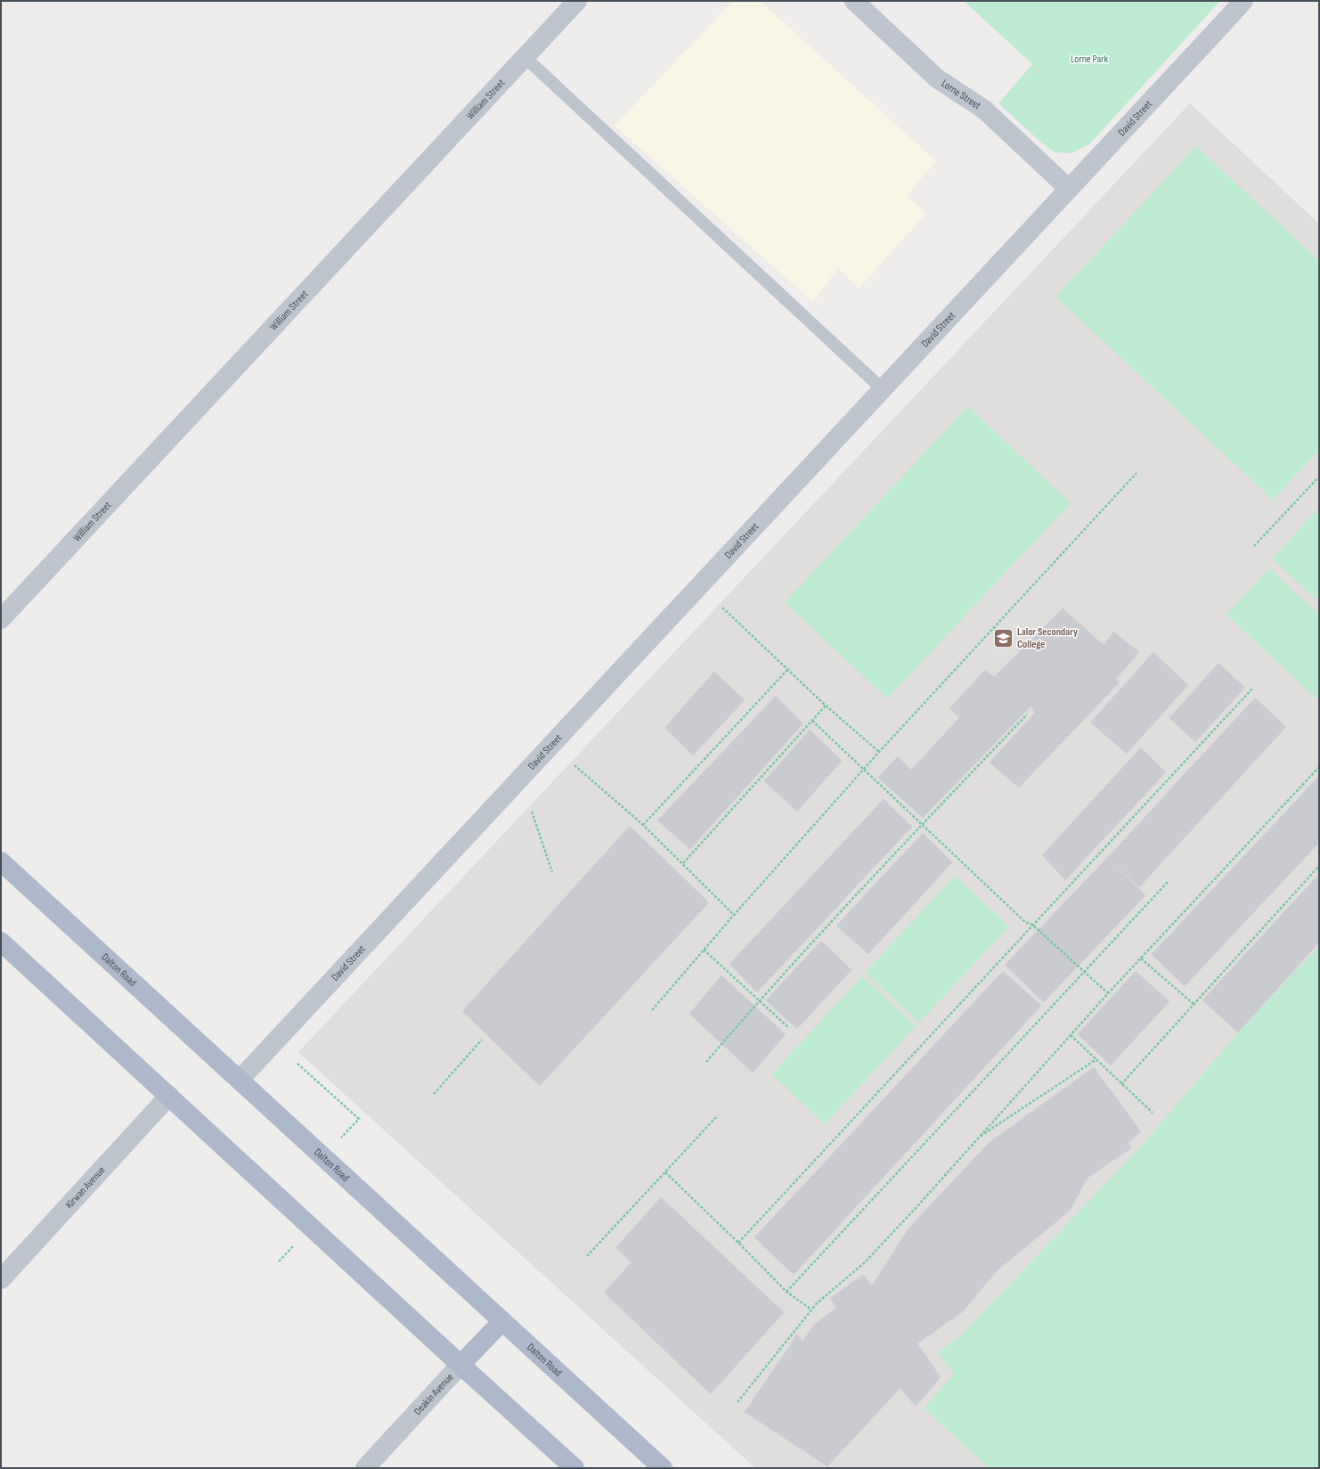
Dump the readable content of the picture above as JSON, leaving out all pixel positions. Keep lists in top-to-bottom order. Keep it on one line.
{"streets":{"main road":["Dalton Road","Deakin Avenue"],"street":["Lorne Street","William Street","David Street","Kirwan Avenue"]},"crossings":[["Lorne Street","David Street"],["David Street","Dalton Road"],["Dalton Road","Deakin Avenue"]],"parks":["Lorne Park"],"places":{"school or university":["Lalor Secondary College"]}}
